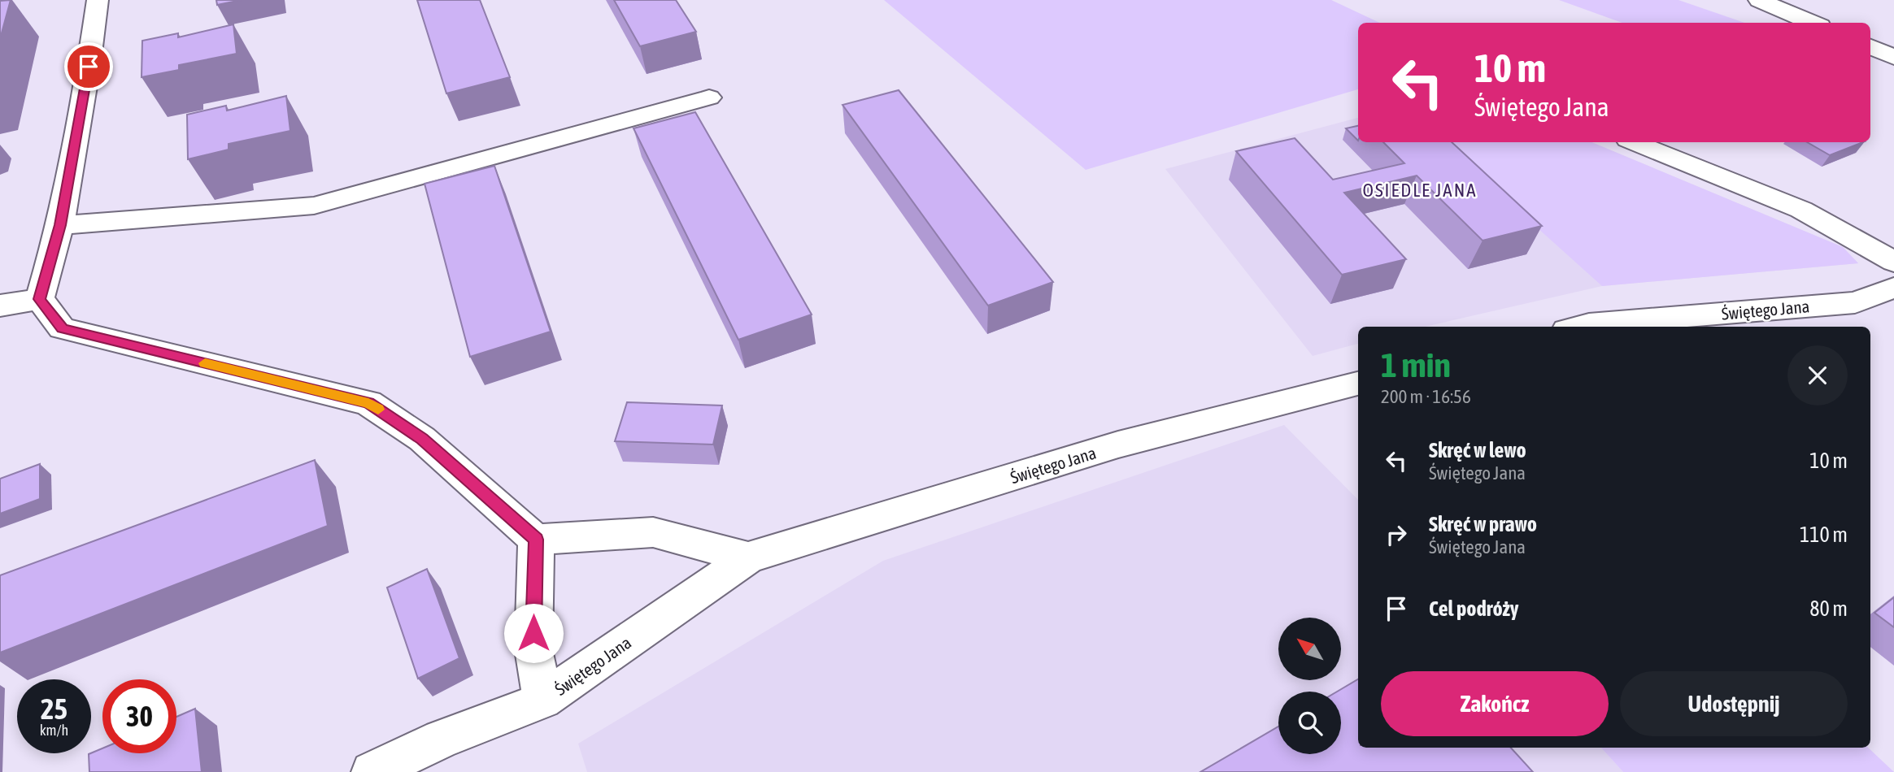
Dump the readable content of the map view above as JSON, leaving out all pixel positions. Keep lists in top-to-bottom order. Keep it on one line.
{"streets":{"street":["Świętego Jana"]},"districts":["OSIEDLE JANA"],"north":"top left","page":{"turn":["10 m","Świętego Jana"],"heading":["1 min","200 m · 16:56"],"list":[{"name":"Skręć w lewo","note":"Świętego Jana","value":"10 m"},{"name":"Skręć w prawo","note":"Świętego Jana","value":"110 m"},{"name":"Cel podróży","value":"80 m"}],"buttons":["Zakończ","Udostępnij"],"speed":"25 km/h","limit":"30"}}
